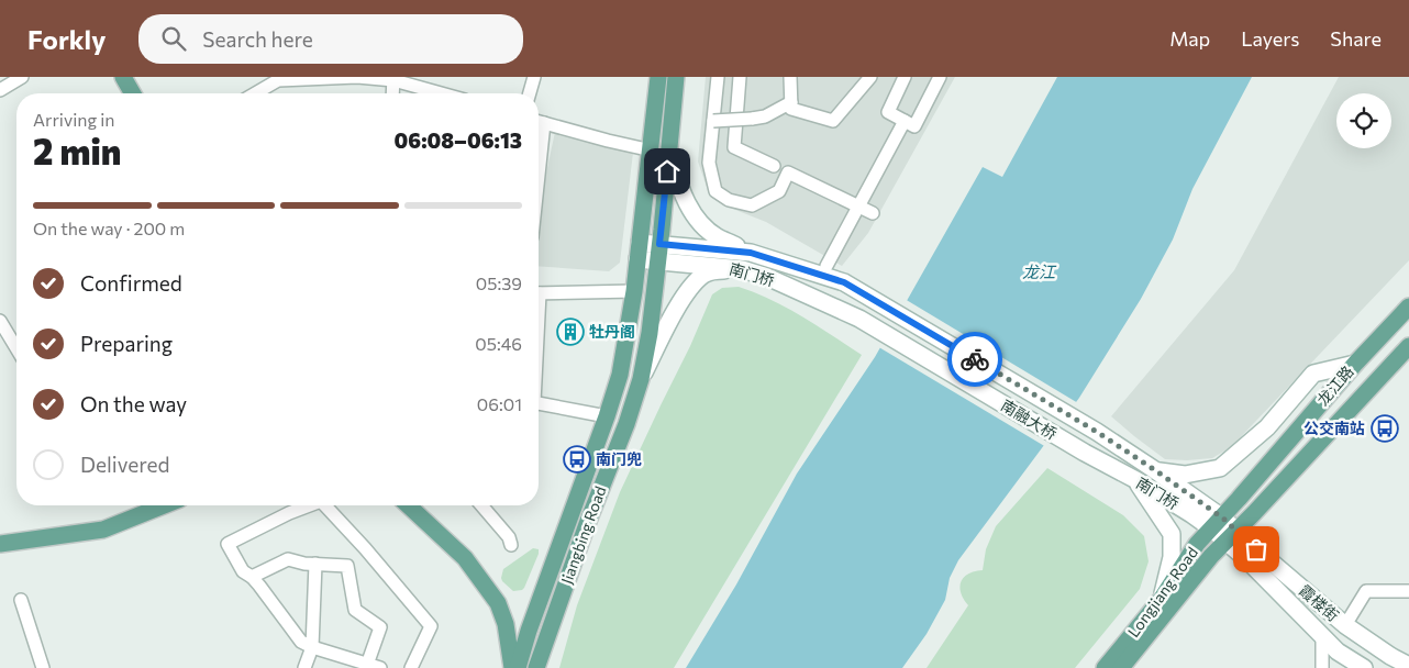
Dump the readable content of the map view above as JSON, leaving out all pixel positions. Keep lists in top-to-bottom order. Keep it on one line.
{"streets":{"main road":["龙江路","Jiangbing Road","Longjiang Road"],"street":["南门桥","南融大桥","霞楼街"]},"crossings":[["南门桥","龙江路"],["南门桥","南融大桥"],["南门桥","Jiangbing Road"],["南门桥","Longjiang Road"],["南门桥","霞楼街"],["龙江路","Longjiang Road"],["龙江路","霞楼街"],["Longjiang Road","霞楼街"]],"water":["龙江"],"places":{"building":["牡丹阁"],"bus stop":["公交南站","南门兜"]},"page":{"header":"Forkly","search":"Search here","nav":["Map","Layers","Share"],"heading":["2 min","Arriving in","06:08–06:13"],"bar":"On the way · 200 m","list":[["Confirmed","05:39"],["Preparing","05:46"],["On the way","06:01"],"Delivered"]}}
